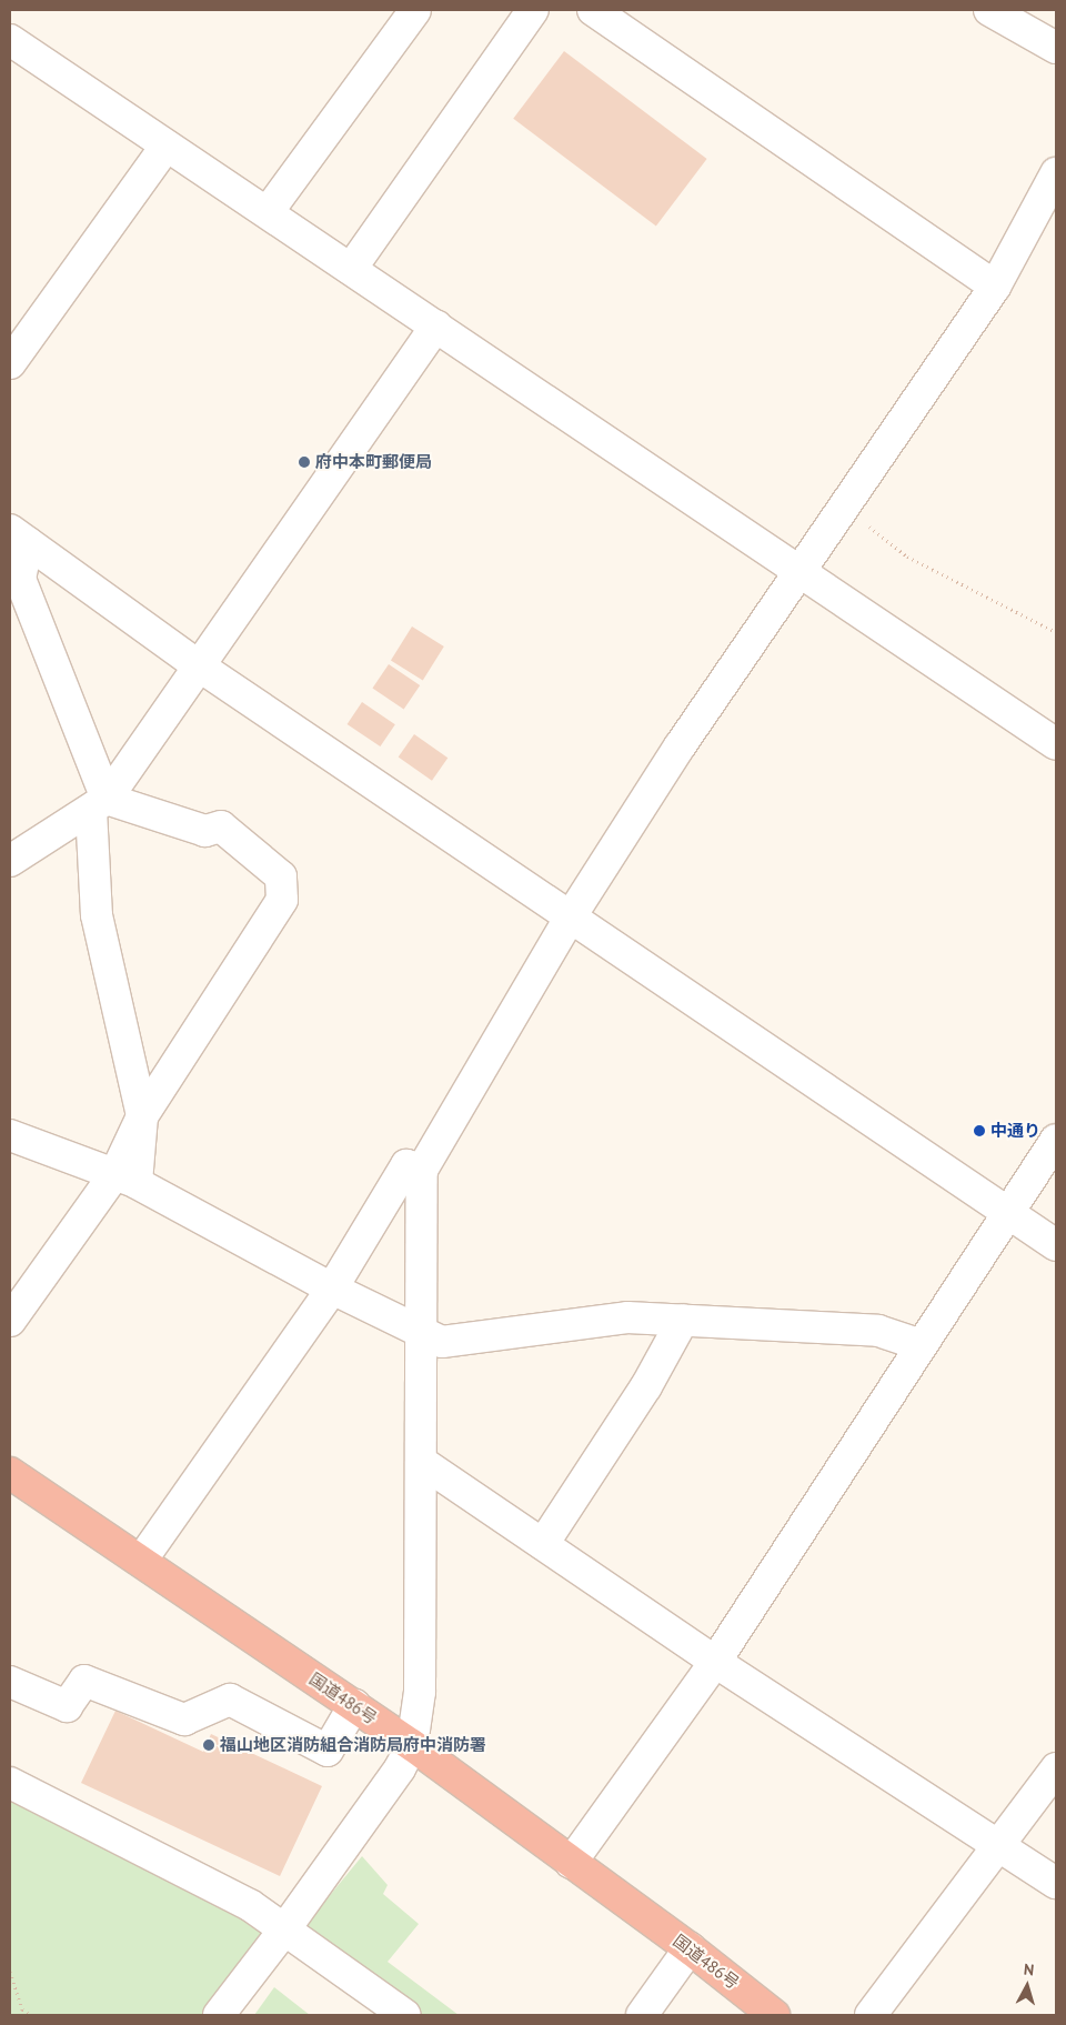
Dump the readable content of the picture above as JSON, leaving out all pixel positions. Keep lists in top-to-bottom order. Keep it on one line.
{"streets":{"highway":["国道486号"]},"places":["府中本町郵便局","中通り","福山地区消防組合消防局府中消防署"],"north":"top"}
